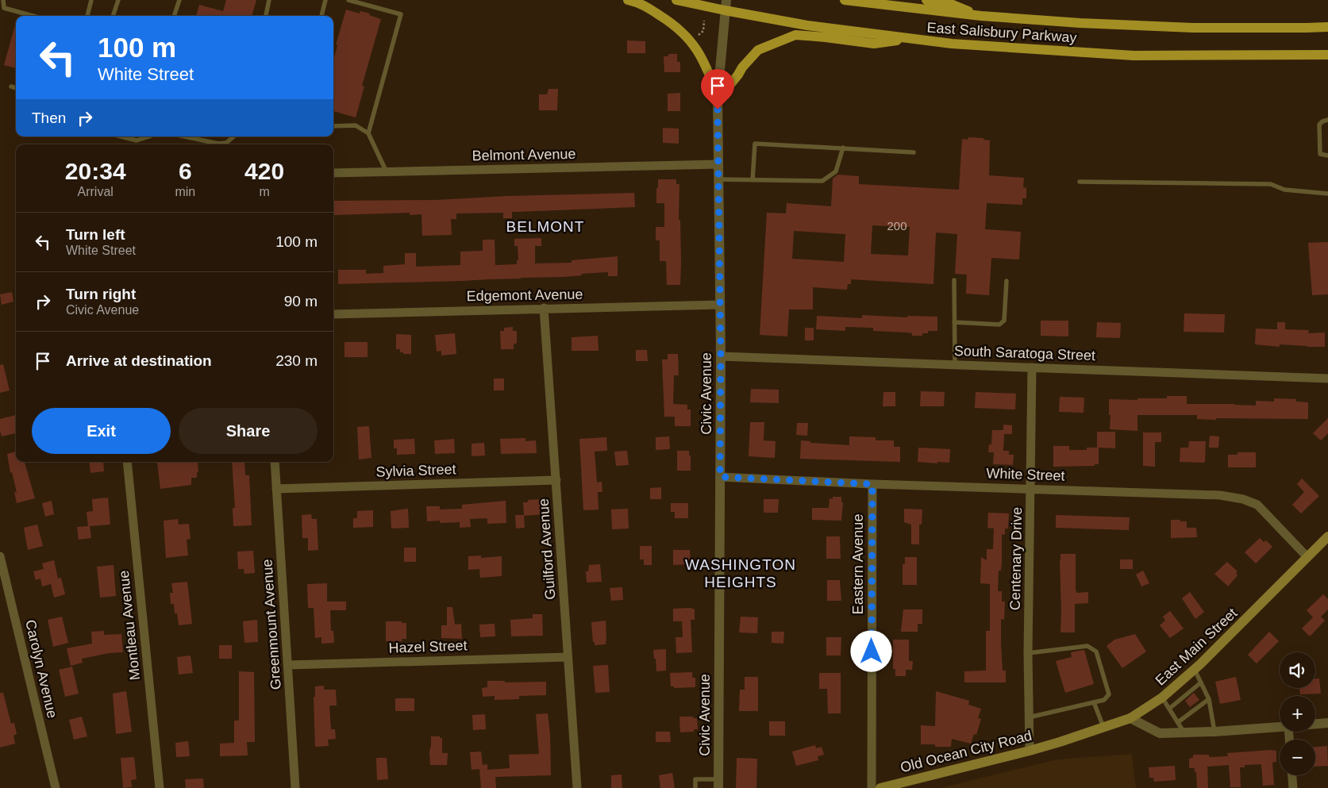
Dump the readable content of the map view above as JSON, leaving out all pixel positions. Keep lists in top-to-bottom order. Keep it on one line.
{"streets":{"main road":["East Salisbury Parkway","East Main Street","Old Ocean City Road"],"street":["Belmont Avenue","Edgemont Avenue","South Saratoga Street","Civic Avenue","Sylvia Street","White Street","Guilford Avenue","Centenary Drive","Eastern Avenue","Greenmount Avenue","Montleau Avenue","Hazel Street","Carolyn Avenue"]},"crossings":[["East Salisbury Parkway","Civic Avenue"],["Belmont Avenue","Civic Avenue"],["Edgemont Avenue","Civic Avenue"],["Edgemont Avenue","Guilford Avenue"],["South Saratoga Street","Civic Avenue"],["South Saratoga Street","Centenary Drive"],["Civic Avenue","White Street"],["Sylvia Street","Guilford Avenue"],["Sylvia Street","Greenmount Avenue"],["White Street","Centenary Drive"],["White Street","Eastern Avenue"],["White Street","East Main Street"],["Guilford Avenue","Hazel Street"],["Centenary Drive","Old Ocean City Road"],["Greenmount Avenue","Hazel Street"],["East Main Street","Old Ocean City Road"]],"districts":["BELMONT","WASHINGTON HEIGHTS"],"house_numbers":["200"],"page":{"turn":["100 m","White Street"],"then":"Then","eta":["20:34","Arrival","6","min","420","m"],"list":[{"name":"Turn left","note":"White Street","value":"100 m"},{"name":"Turn right","note":"Civic Avenue","value":"90 m"},{"name":"Arrive at destination","value":"230 m"}],"buttons":["Exit","Share"],"map_buttons":["+","−"]}}
